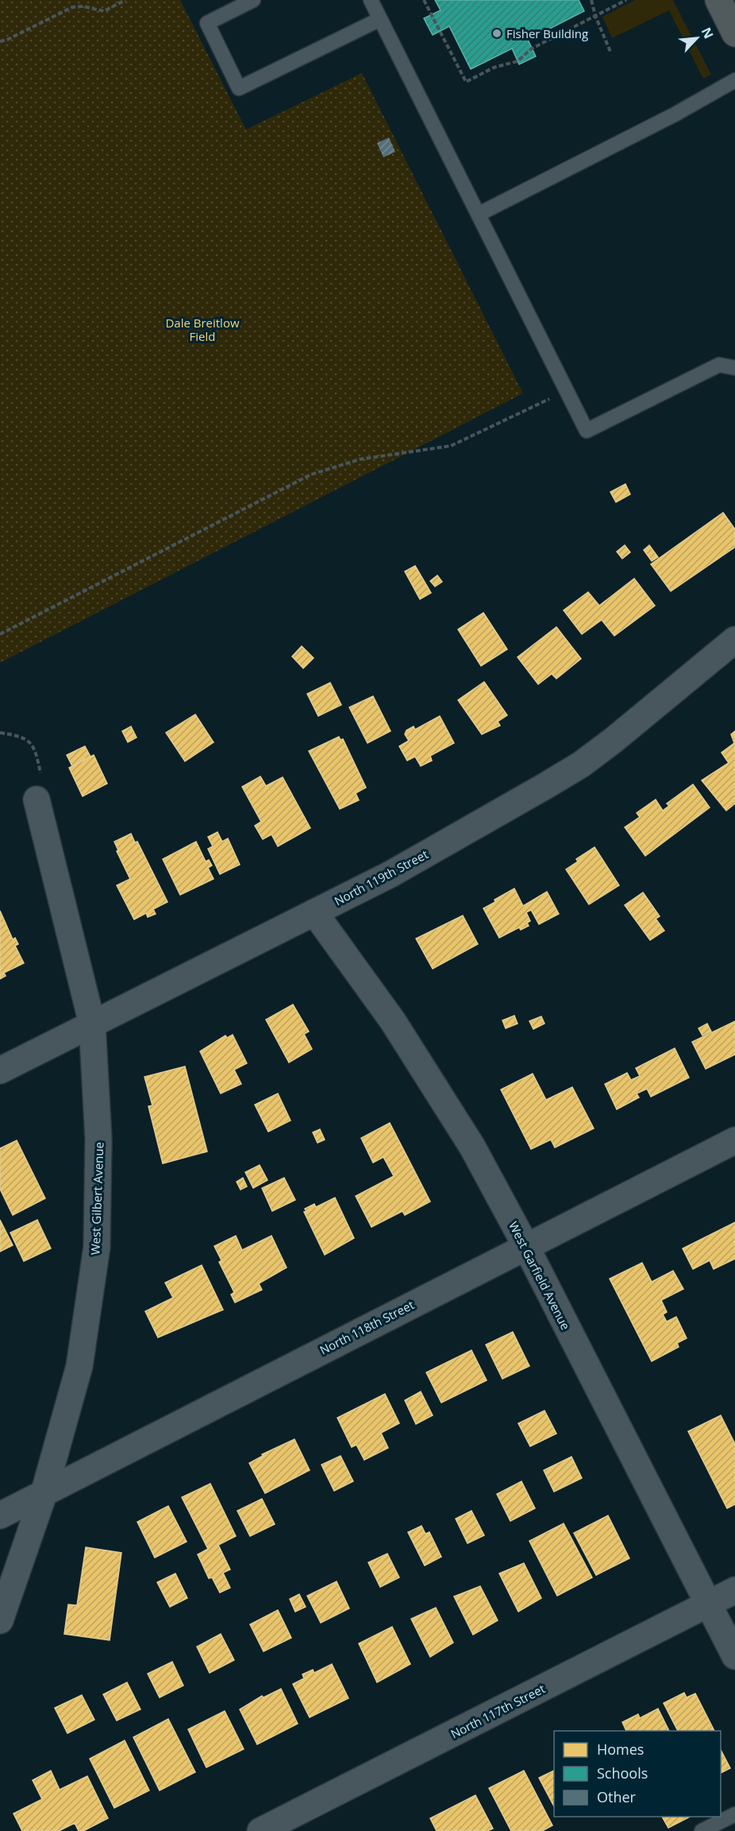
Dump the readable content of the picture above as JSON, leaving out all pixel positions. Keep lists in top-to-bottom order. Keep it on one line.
{"streets":{"street":["North 119th Street","West Gilbert Avenue","West Garfield Avenue","North 118th Street","North 117th Street"]},"crossings":[["North 119th Street","West Gilbert Avenue"],["North 119th Street","West Garfield Avenue"],["West Gilbert Avenue","North 118th Street"],["West Garfield Avenue","North 118th Street"],["West Garfield Avenue","North 117th Street"]],"parks":["Dale Breitlow Field"],"places":["Fisher Building"],"legend":["Homes","Schools","Other"],"north":"top right"}
